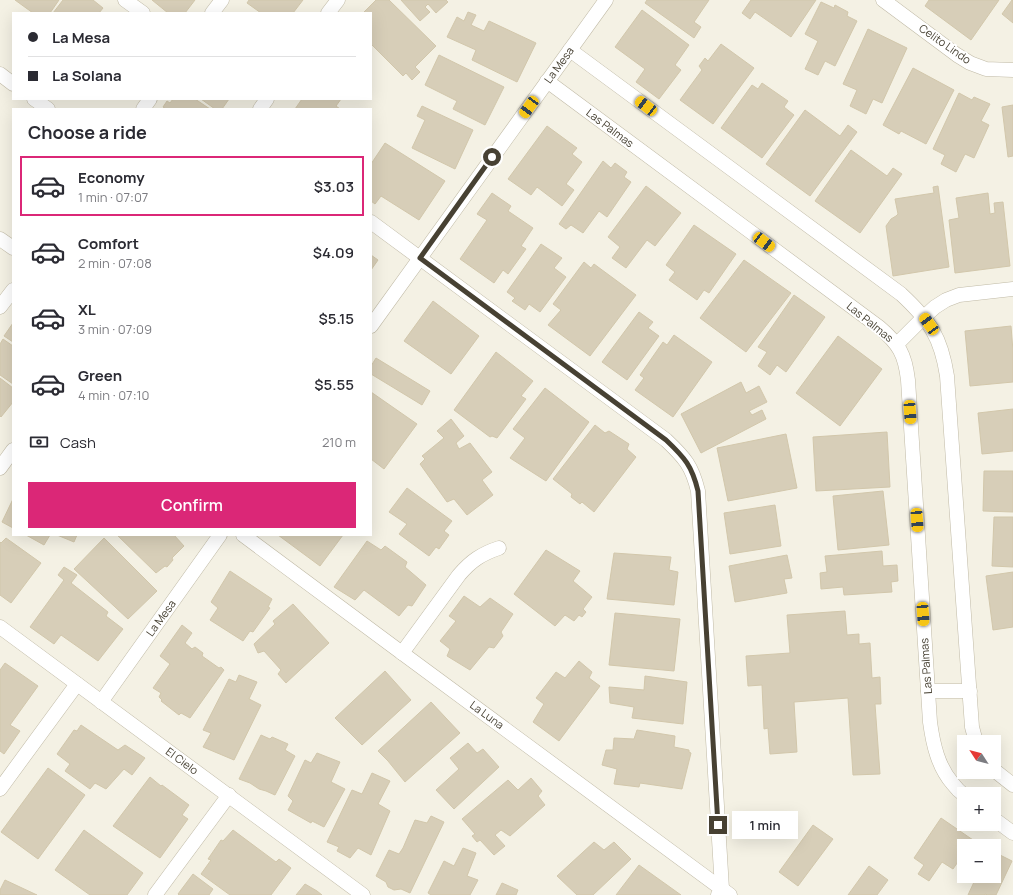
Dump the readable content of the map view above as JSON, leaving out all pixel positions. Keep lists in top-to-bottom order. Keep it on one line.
{"streets":{"lane":["Celito Lindo","La Mesa","Las Palmas","La Luna","El Cielo"]},"crossings":[["La Mesa","Las Palmas"],["La Mesa","El Cielo"]],"north":"top left","page":{"banner":["La Mesa","La Solana"],"heading":"Choose a ride","list":[{"name":"Economy","note":"1 min · 07:07","value":"$3.03"},{"name":"Comfort","note":"2 min · 07:08","value":"$4.09"},{"name":"XL","note":"3 min · 07:09","value":"$5.15"},{"name":"Green","note":"4 min · 07:10","value":"$5.55"}],"pay":["Cash","210 m"],"buttons":"Confirm","map_buttons":["+","−"],"bubble":"1 min"}}
